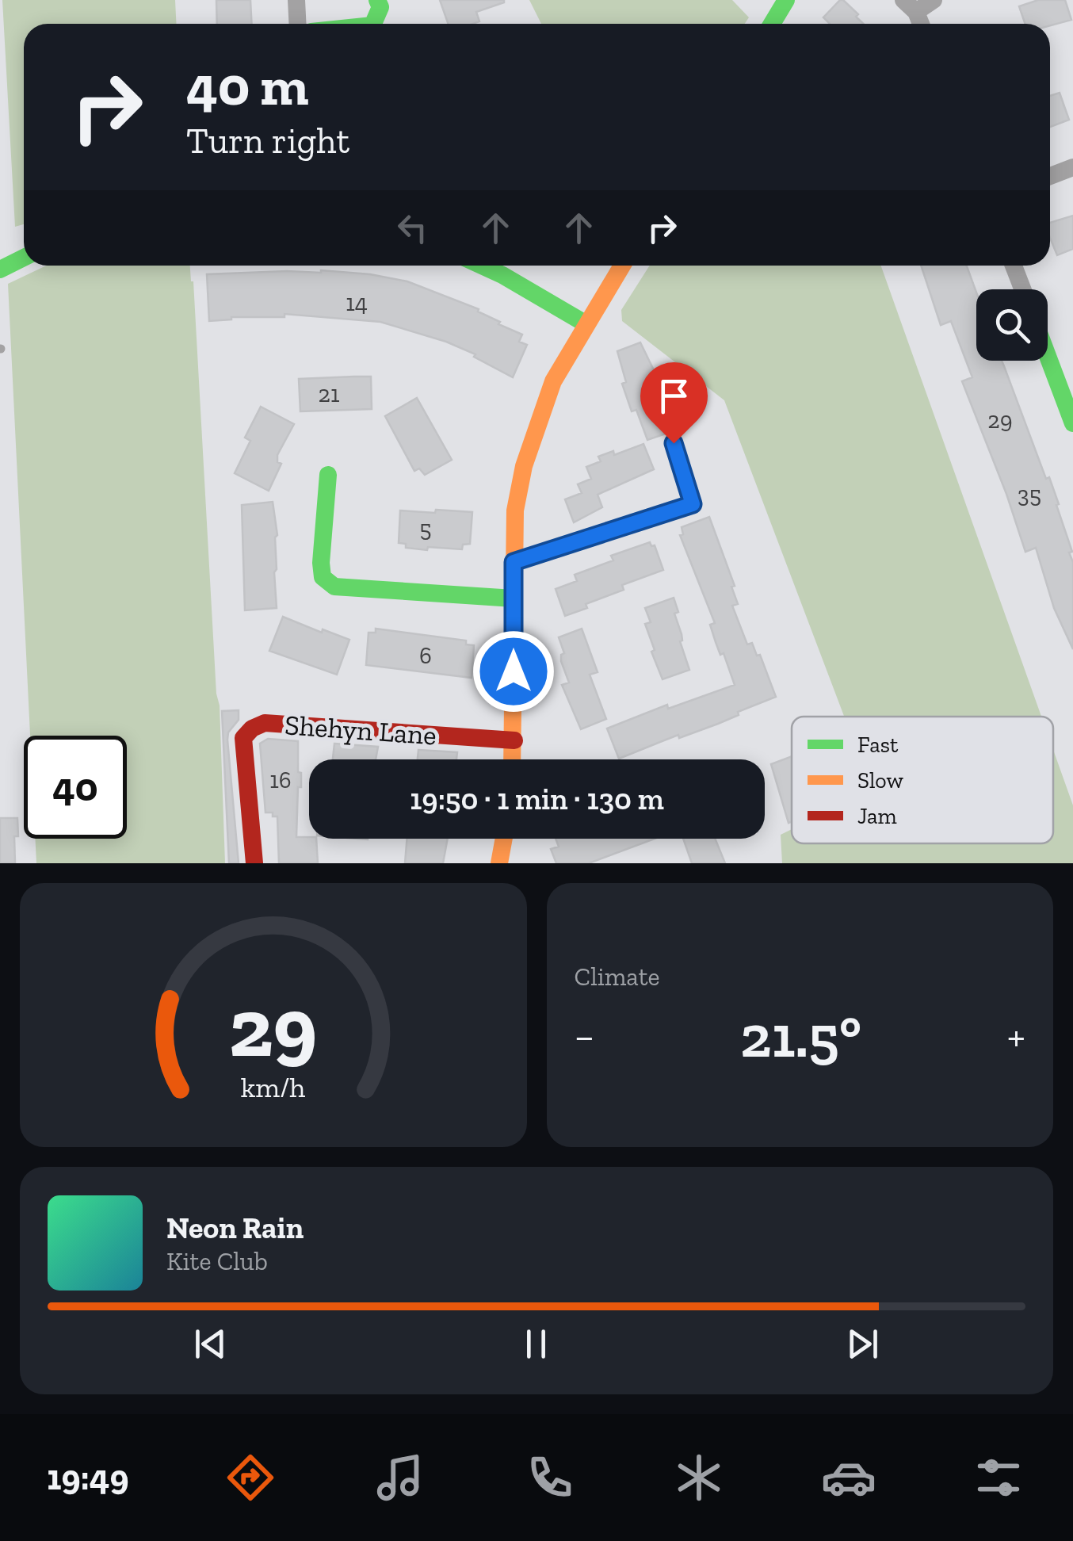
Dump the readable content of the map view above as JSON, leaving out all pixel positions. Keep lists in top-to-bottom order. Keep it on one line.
{"streets":{"street":["Shehyn Lane"]},"house_numbers":["14","21","29","35","5","6","16"],"legend":["Fast","Slow","Jam"],"page":{"turn":["40 m","Turn right"],"limit":"40","trip":"19:50 · 1 min · 130 m","tile":"Climate","heat":["−","21.5°","+"],"song":["Neon Rain","Kite Club"],"tabs":"19:49","gauge":["29","km/h"]}}
